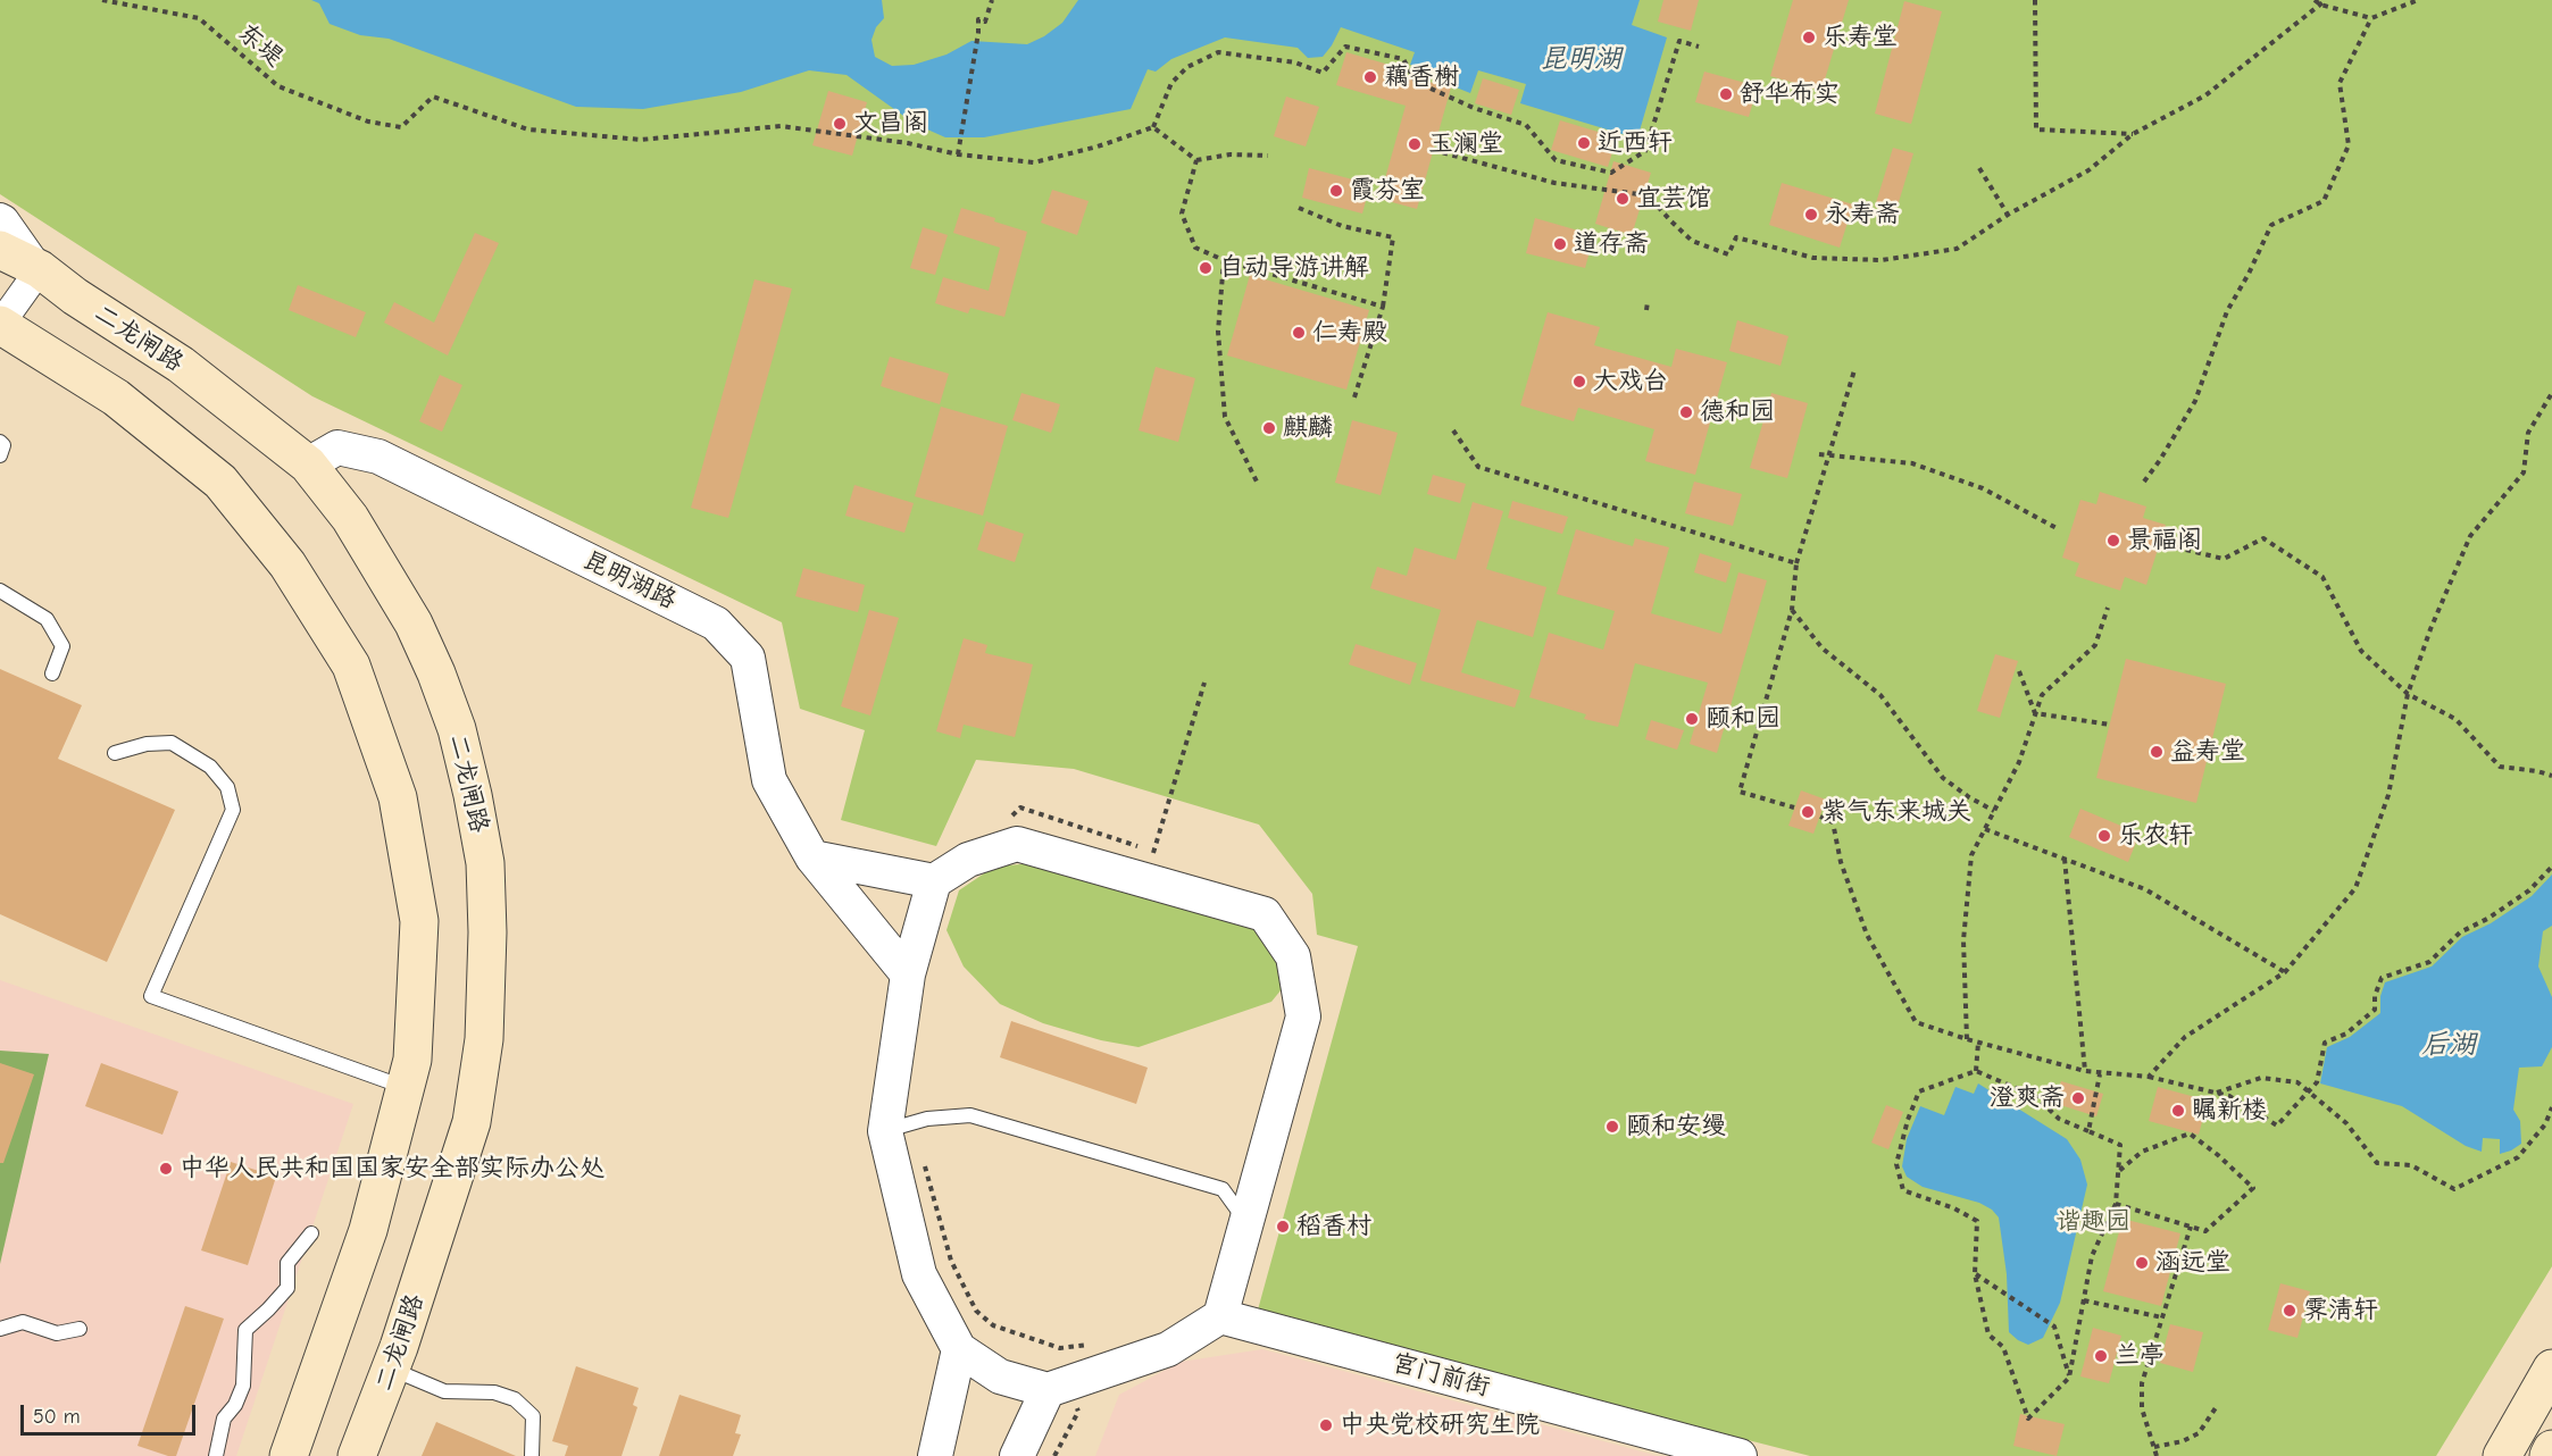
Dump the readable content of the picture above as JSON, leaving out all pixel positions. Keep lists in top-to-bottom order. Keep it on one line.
{"streets":{"main road":["二龙闸路"],"street":["昆明湖路","宫门前街"],"path":["东堤"]},"crossings":[["二龙闸路","昆明湖路"]],"water":["昆明湖","后湖"],"parks":["谐趣园"],"places":["乐寿堂","藕香榭","舒华布实","文昌阁","近西轩","玉澜堂","霞芬室","宜芸馆","永寿斋","道存斋","自动导游讲解","仁寿殿","大戏台","德和园","麒麟","景福阁","颐和园","益寿堂","紫气东来城关","乐农轩","澄爽斋","瞩新楼","颐和安缦","中华人民共和国国家安全部实际办公处","稻香村","涵远堂","霁清轩","兰亭","中央党校研究生院"],"scale_bar":"50 m"}
